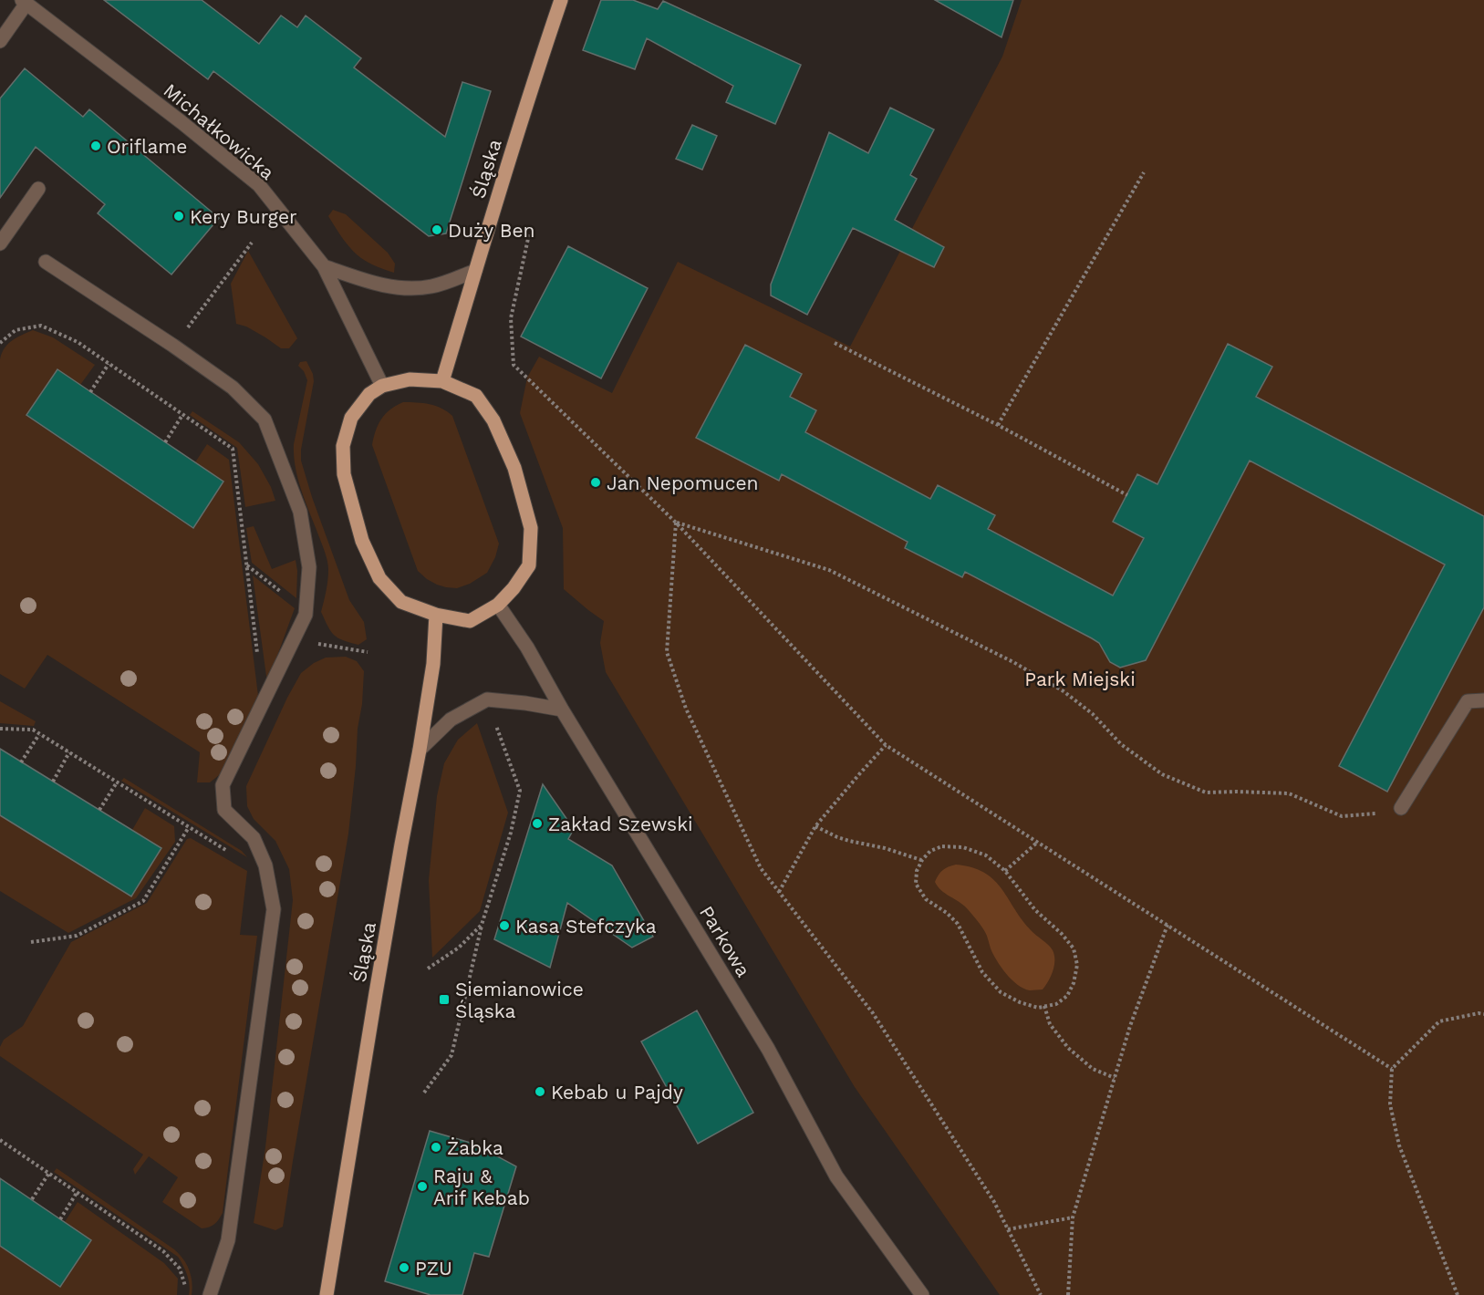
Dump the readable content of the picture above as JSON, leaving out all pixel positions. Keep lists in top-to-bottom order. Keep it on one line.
{"streets":{"main road":["Śląska"],"street":["Michałkowicka","Parkowa"]},"parks":["Park Miejski"],"places":{"other":["Oriflame","Kery Burger","Duży Ben","Jan Nepomucen","Zakład Szewski","Kasa Stefczyka","Kebab u Pajdy","Żabka","Raju & Arif Kebab","PZU"],"transit":["Siemianowice Śląska"]}}
